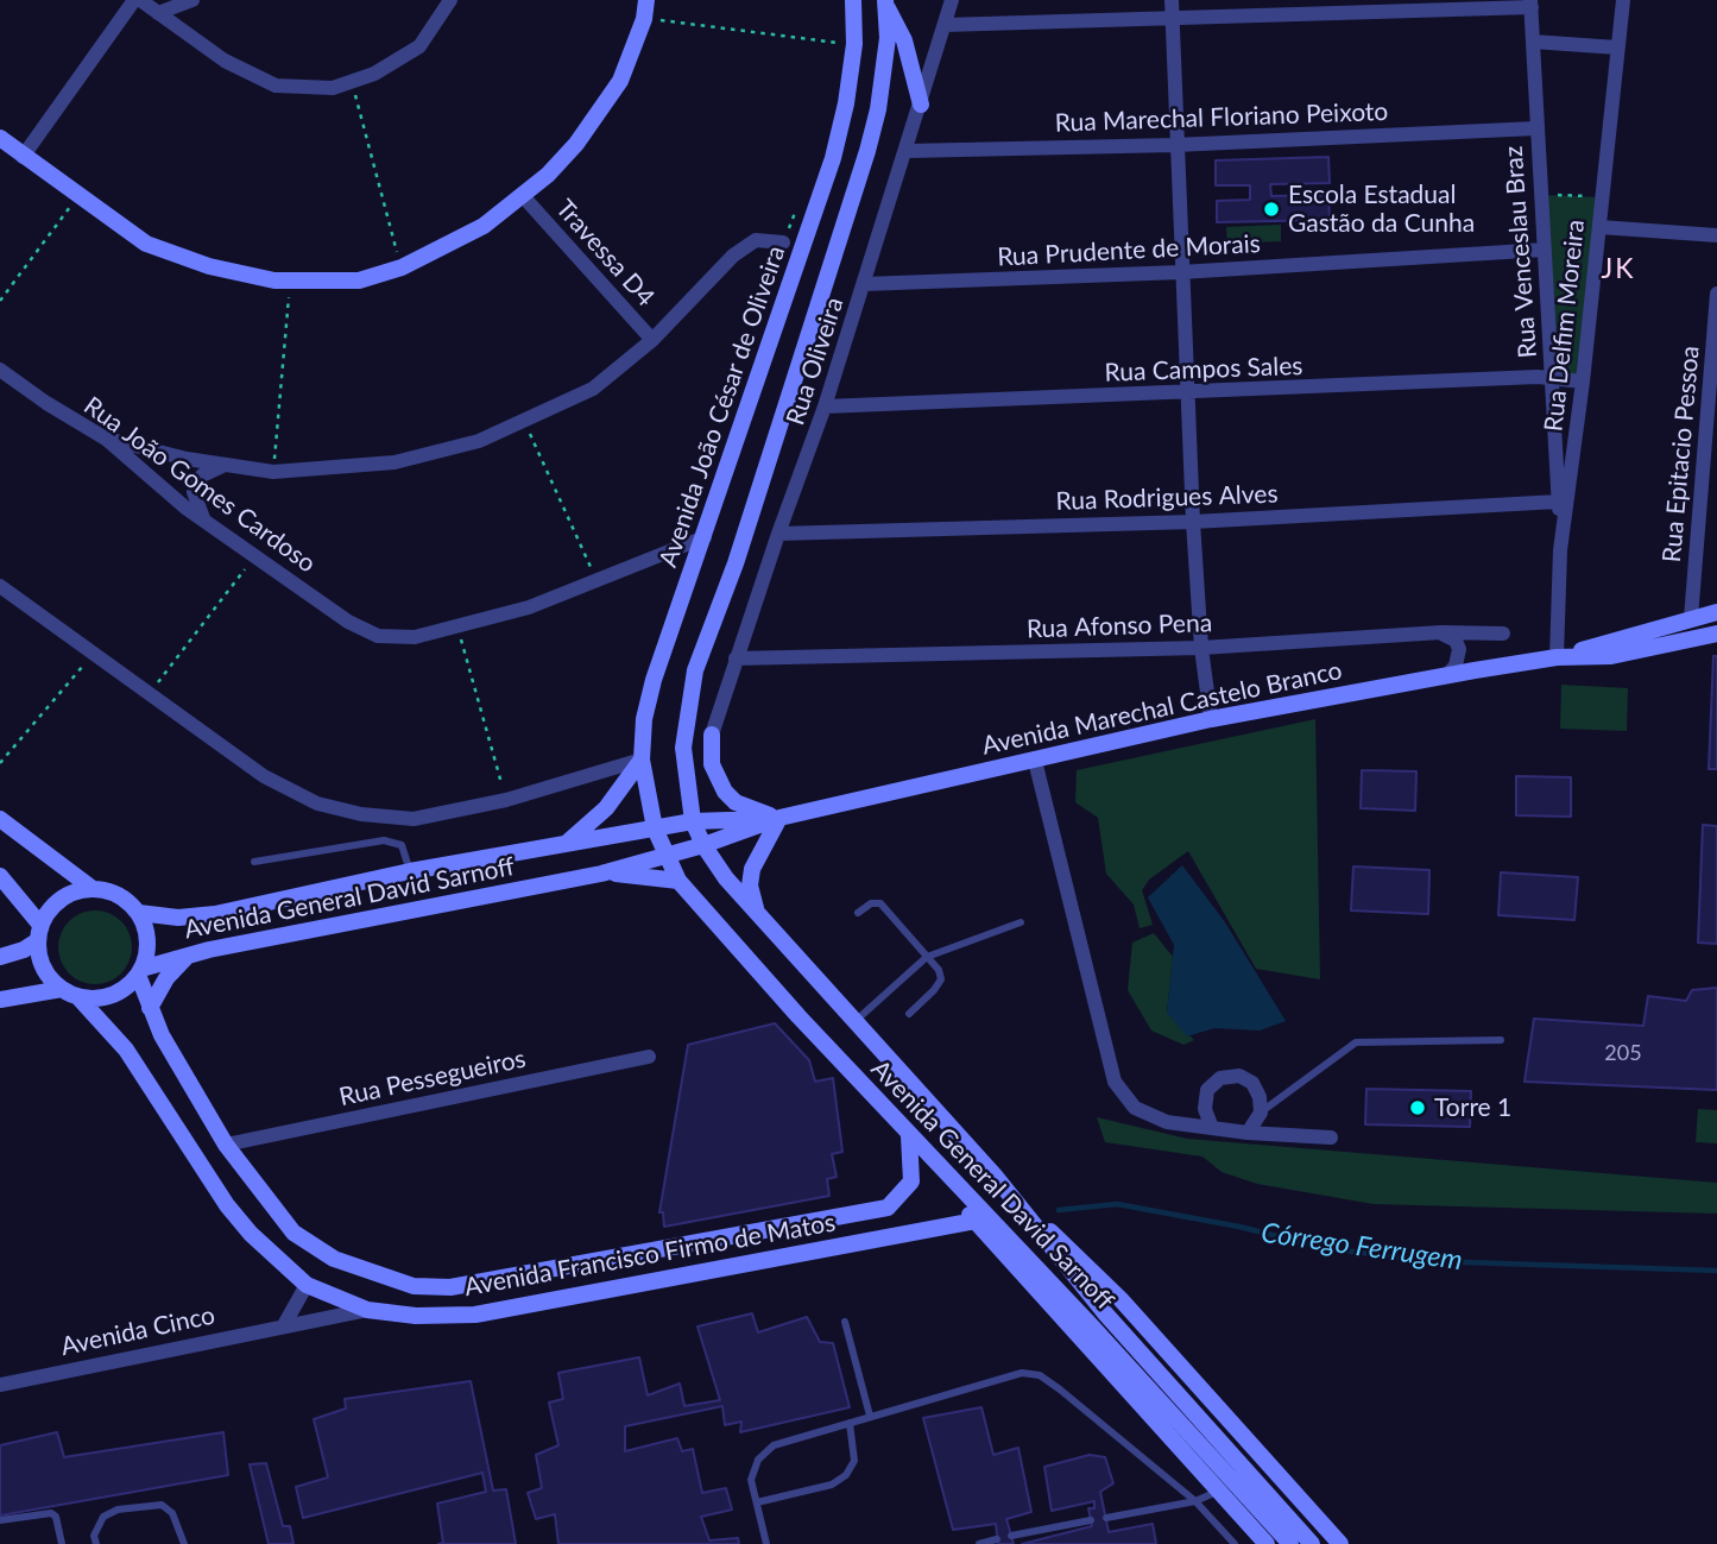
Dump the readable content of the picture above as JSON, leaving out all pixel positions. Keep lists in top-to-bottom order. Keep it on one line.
{"streets":{"street":["Rua Marechal Floriano Peixoto","Rua Prudente de Morais","Rua Venceslau Braz","Travessa D4","Rua Delfim Moreira","Rua Oliveira","Rua Campos Sales","Avenida João César de Oliveira","Rua Epitacio Pessoa","Rua João Gomes Cardoso","Rua Rodrigues Alves","Rua Afonso Pena","Avenida Marechal Castelo Branco","Avenida General David Sarnoff","Rua Pessegueiros","Avenida Francisco Firmo de Matos","Avenida Cinco"]},"crossings":[["Rua Marechal Floriano Peixoto","Rua Venceslau Braz"],["Rua Marechal Floriano Peixoto","Rua Oliveira"],["Rua Prudente de Morais","Rua Venceslau Braz"],["Rua Prudente de Morais","Rua Oliveira"],["Rua Venceslau Braz","Rua Delfim Moreira"],["Rua Venceslau Braz","Rua Campos Sales"],["Rua Venceslau Braz","Rua Rodrigues Alves"],["Rua Delfim Moreira","Rua Campos Sales"],["Rua Delfim Moreira","Avenida Marechal Castelo Branco"],["Rua Oliveira","Rua Campos Sales"],["Rua Oliveira","Rua Rodrigues Alves"],["Rua Oliveira","Rua Afonso Pena"],["Avenida João César de Oliveira","Rua João Gomes Cardoso"],["Avenida João César de Oliveira","Avenida General David Sarnoff"],["Rua Epitacio Pessoa","Avenida Marechal Castelo Branco"],["Avenida Marechal Castelo Branco","Avenida General David Sarnoff"],["Avenida General David Sarnoff","Avenida Francisco Firmo de Matos"],["Rua Pessegueiros","Avenida Francisco Firmo de Matos"],["Avenida Francisco Firmo de Matos","Avenida Cinco"]],"districts":["JK"],"water":["Córrego Ferrugem"],"places":["Escola Estadual Gastão da Cunha","Torre 1"],"house_numbers":["205"]}
